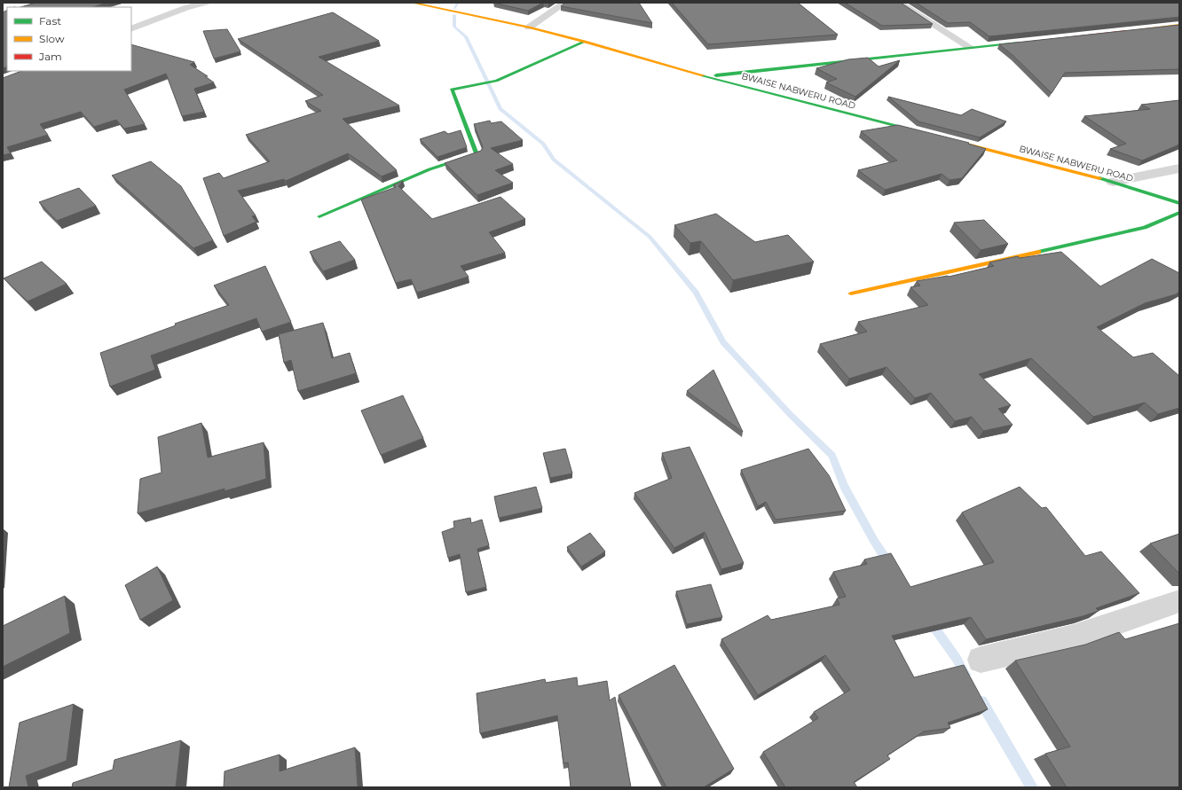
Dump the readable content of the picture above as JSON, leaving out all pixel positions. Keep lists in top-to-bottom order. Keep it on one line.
{"streets":{"street":["BWAISE NABWERU ROAD"]},"legend":["Fast","Slow","Jam"]}
